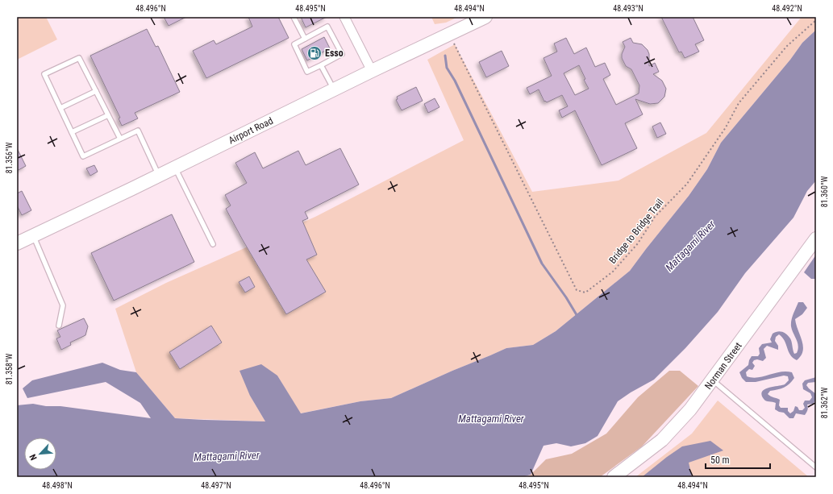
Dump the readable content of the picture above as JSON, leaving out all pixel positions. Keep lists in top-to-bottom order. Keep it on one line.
{"streets":{"main road":["Airport Road","Norman Street"],"path":["Bridge to Bridge Trail"]},"crossings":[["Airport Road","Bridge to Bridge Trail"]],"water":["Mattagami River"],"places":{"fuel station":["Esso"]},"scale_bar":"50 m","north":"bottom left","coordinates":["48.496°N","48.495°N","48.494°N","48.493°N","48.492°N","81.356°W","81.360°W","81.358°W","81.362°W","48.498°N","48.497°N"]}
